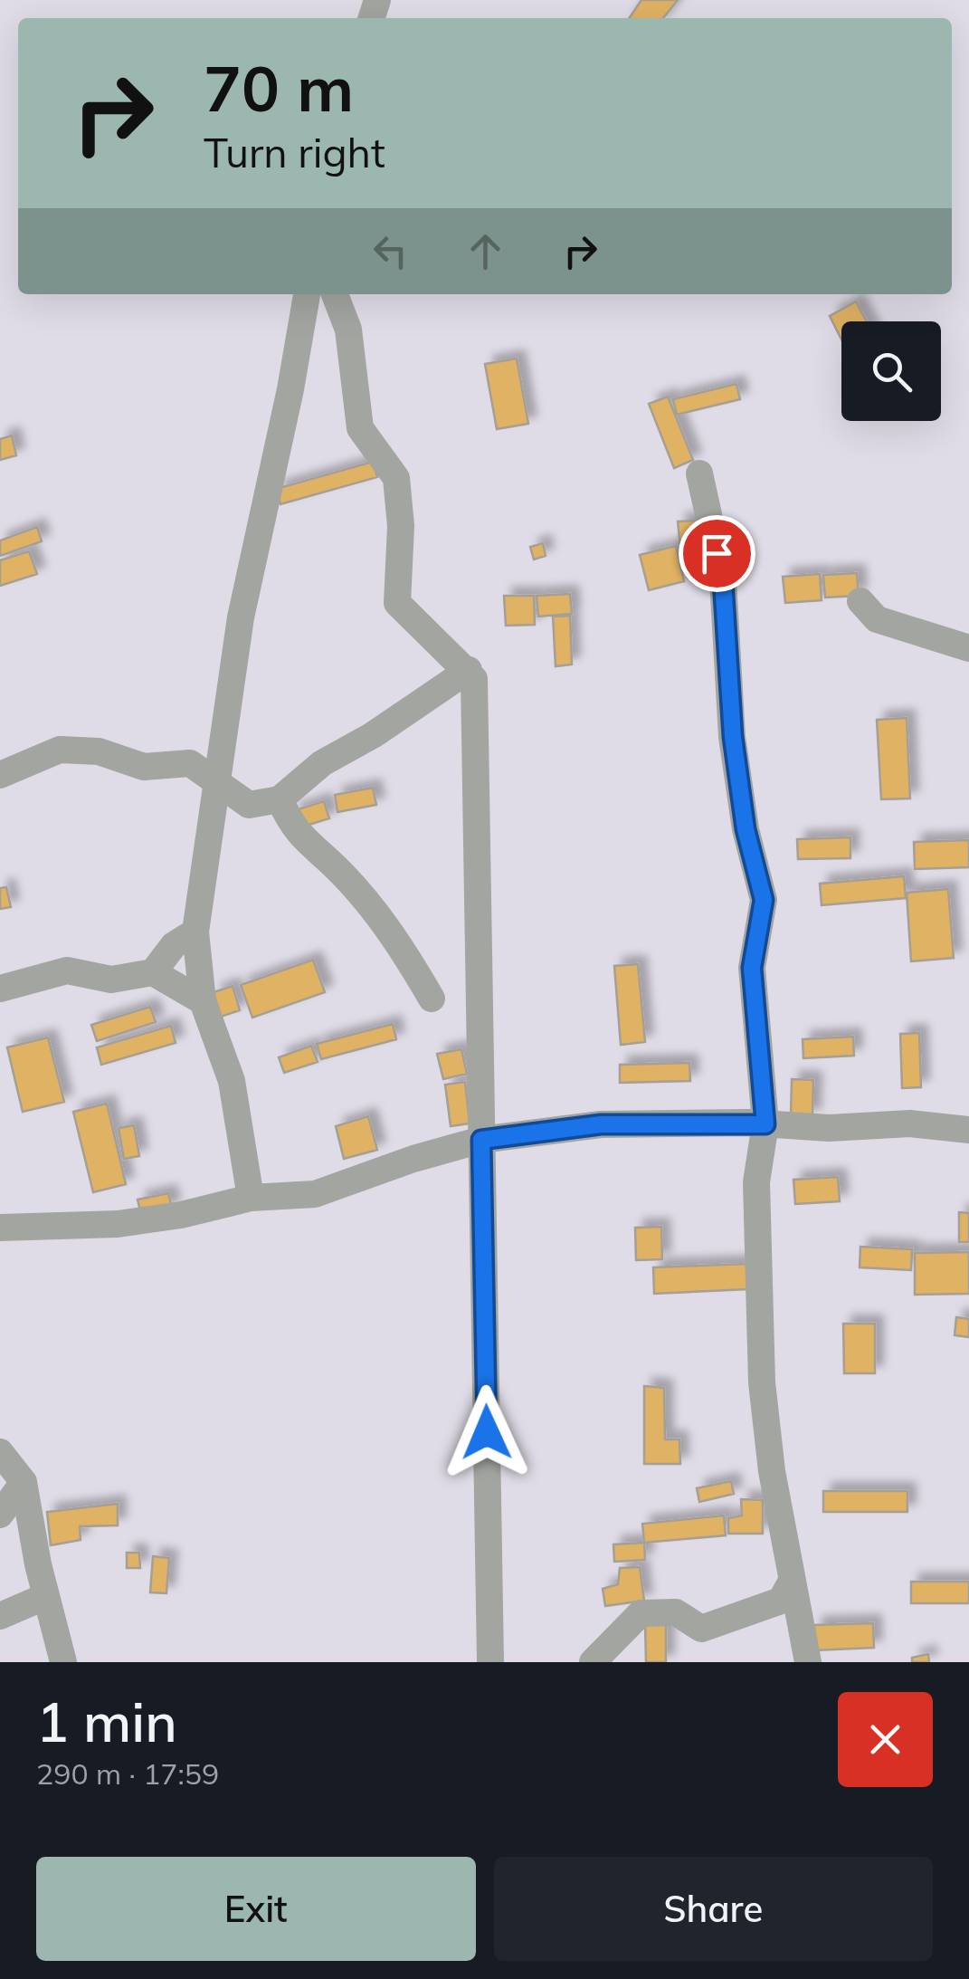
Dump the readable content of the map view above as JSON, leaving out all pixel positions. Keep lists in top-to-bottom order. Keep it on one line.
{"page":{"turn":["70 m","Turn right"],"heading":["1 min","290 m · 17:59"],"buttons":["Exit","Share"]}}
